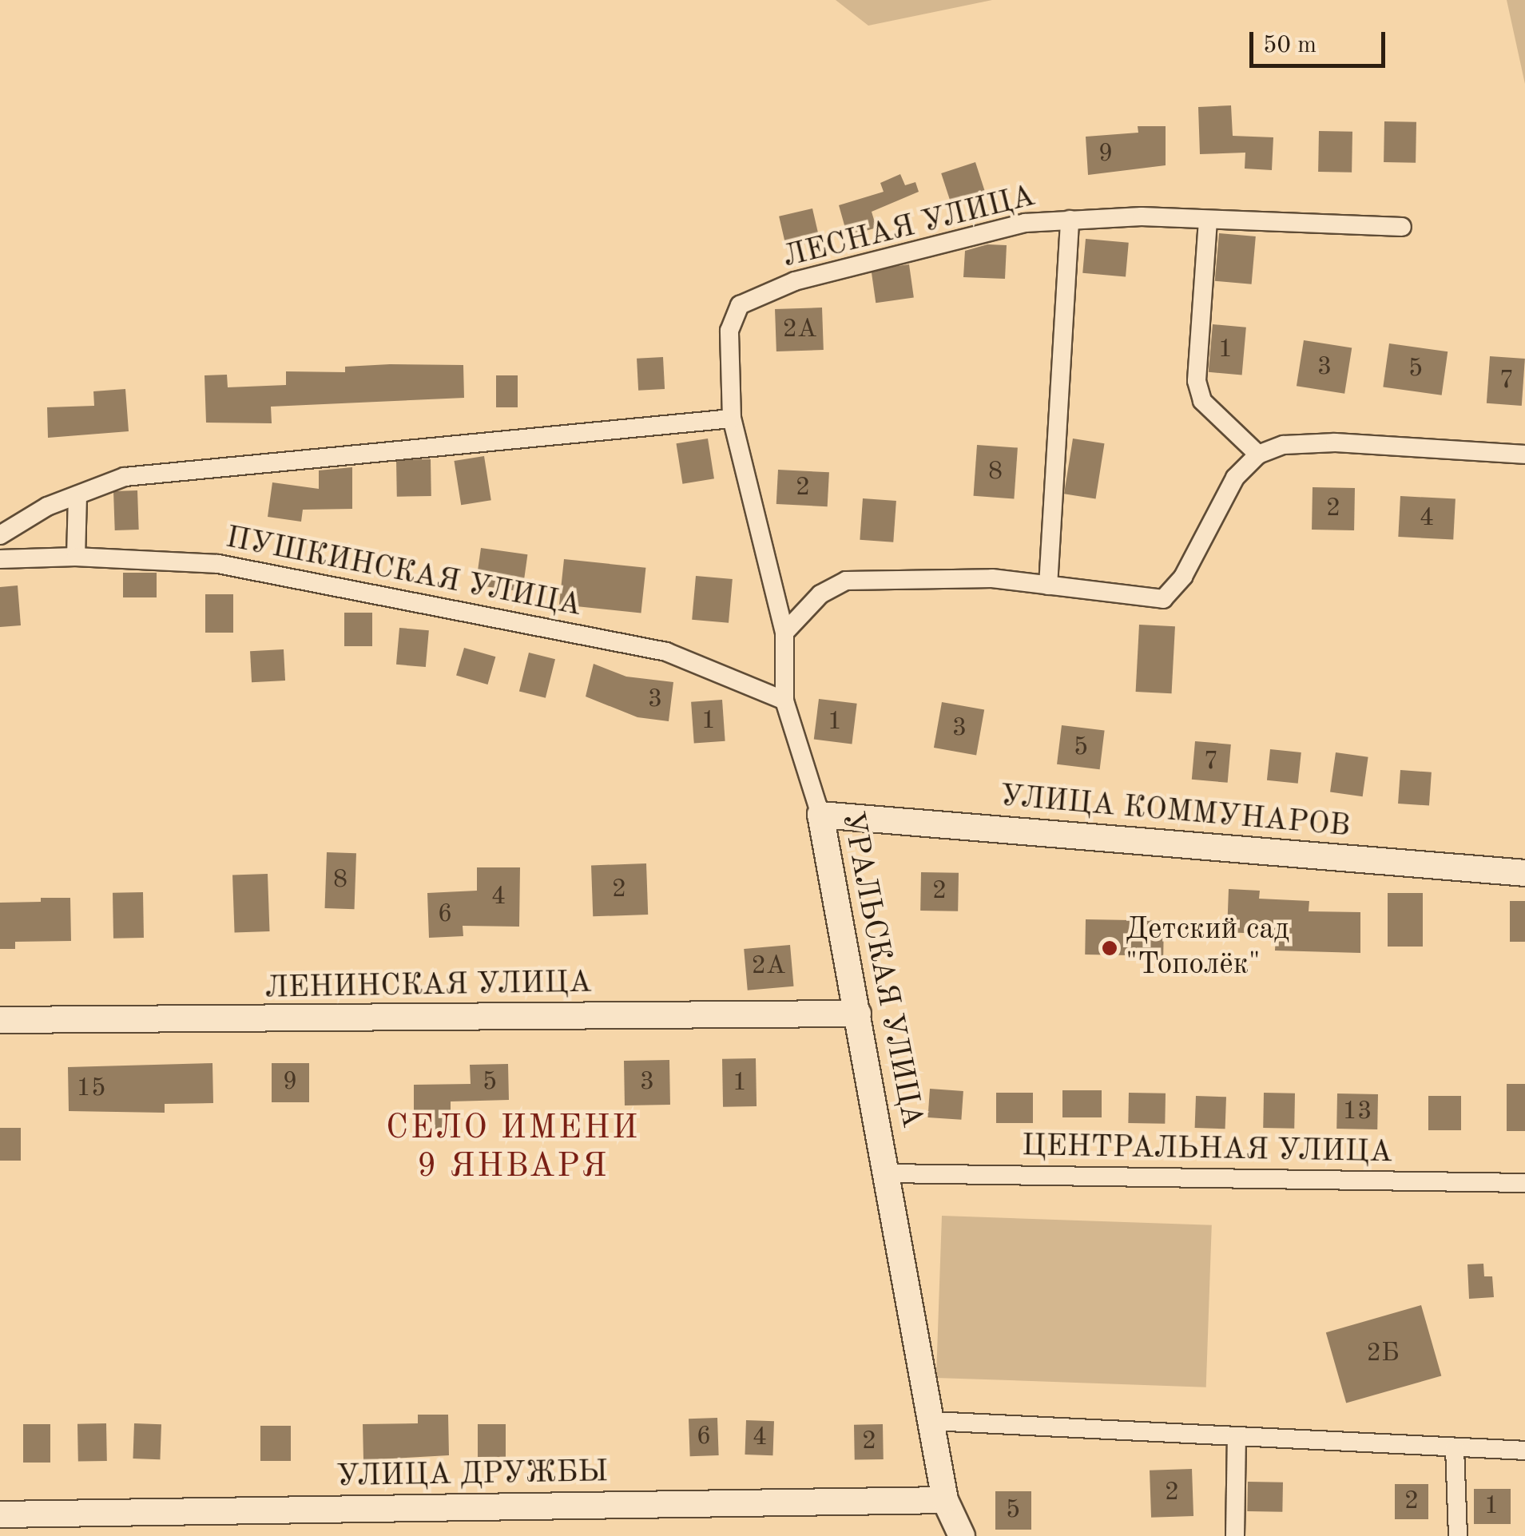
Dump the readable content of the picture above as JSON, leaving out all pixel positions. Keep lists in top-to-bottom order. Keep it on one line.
{"streets":{"street":["ЛЕСНАЯ УЛИЦА","ПУШКИНСКАЯ УЛИЦА","УЛИЦА КОММУНАРОВ","УРАЛЬСКАЯ УЛИЦА","ЛЕНИНСКАЯ УЛИЦА","ЦЕНТРАЛЬНАЯ УЛИЦА","УЛИЦА ДРУЖБЫ"]},"crossings":[["ЛЕСНАЯ УЛИЦА","УРАЛЬСКАЯ УЛИЦА"],["ПУШКИНСКАЯ УЛИЦА","УРАЛЬСКАЯ УЛИЦА"],["УЛИЦА КОММУНАРОВ","УРАЛЬСКАЯ УЛИЦА"],["УРАЛЬСКАЯ УЛИЦА","ЛЕНИНСКАЯ УЛИЦА"],["УРАЛЬСКАЯ УЛИЦА","ЦЕНТРАЛЬНАЯ УЛИЦА"],["УРАЛЬСКАЯ УЛИЦА","УЛИЦА ДРУЖБЫ"]],"districts":["СЕЛО ИМЕНИ 9 ЯНВАРЯ"],"places":["Детский сад \"Тополёк\""],"house_numbers":["9","2А","1","3","5","7","8","2","2","4","3","1","1","3","5","7","8","2","2","4","6","2А","9","5","3","1","15","13","2Б","6","4","2","2","2","1","5"],"scale_bar":"50 m"}
